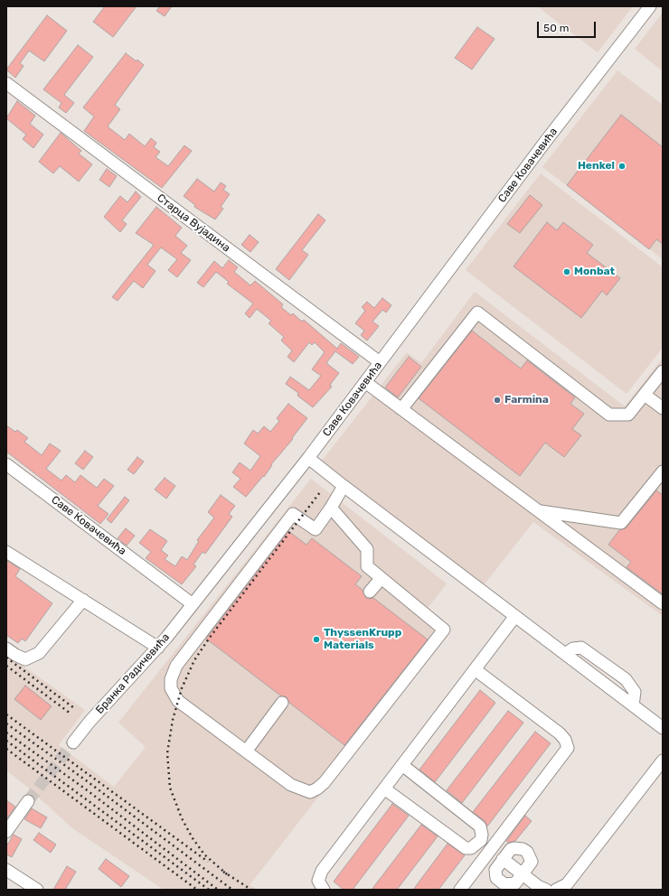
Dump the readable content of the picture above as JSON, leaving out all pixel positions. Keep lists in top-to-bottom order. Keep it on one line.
{"streets":{"street":["Саве Ковачевића","Старца Вујадина","Бранка Радичевића"]},"crossings":[["Саве Ковачевића","Старца Вујадина"],["Саве Ковачевића","Бранка Радичевића"]],"places":["Henkel","Monbat","Farmina","ThyssenKrupp Materials"],"scale_bar":"50 m"}
